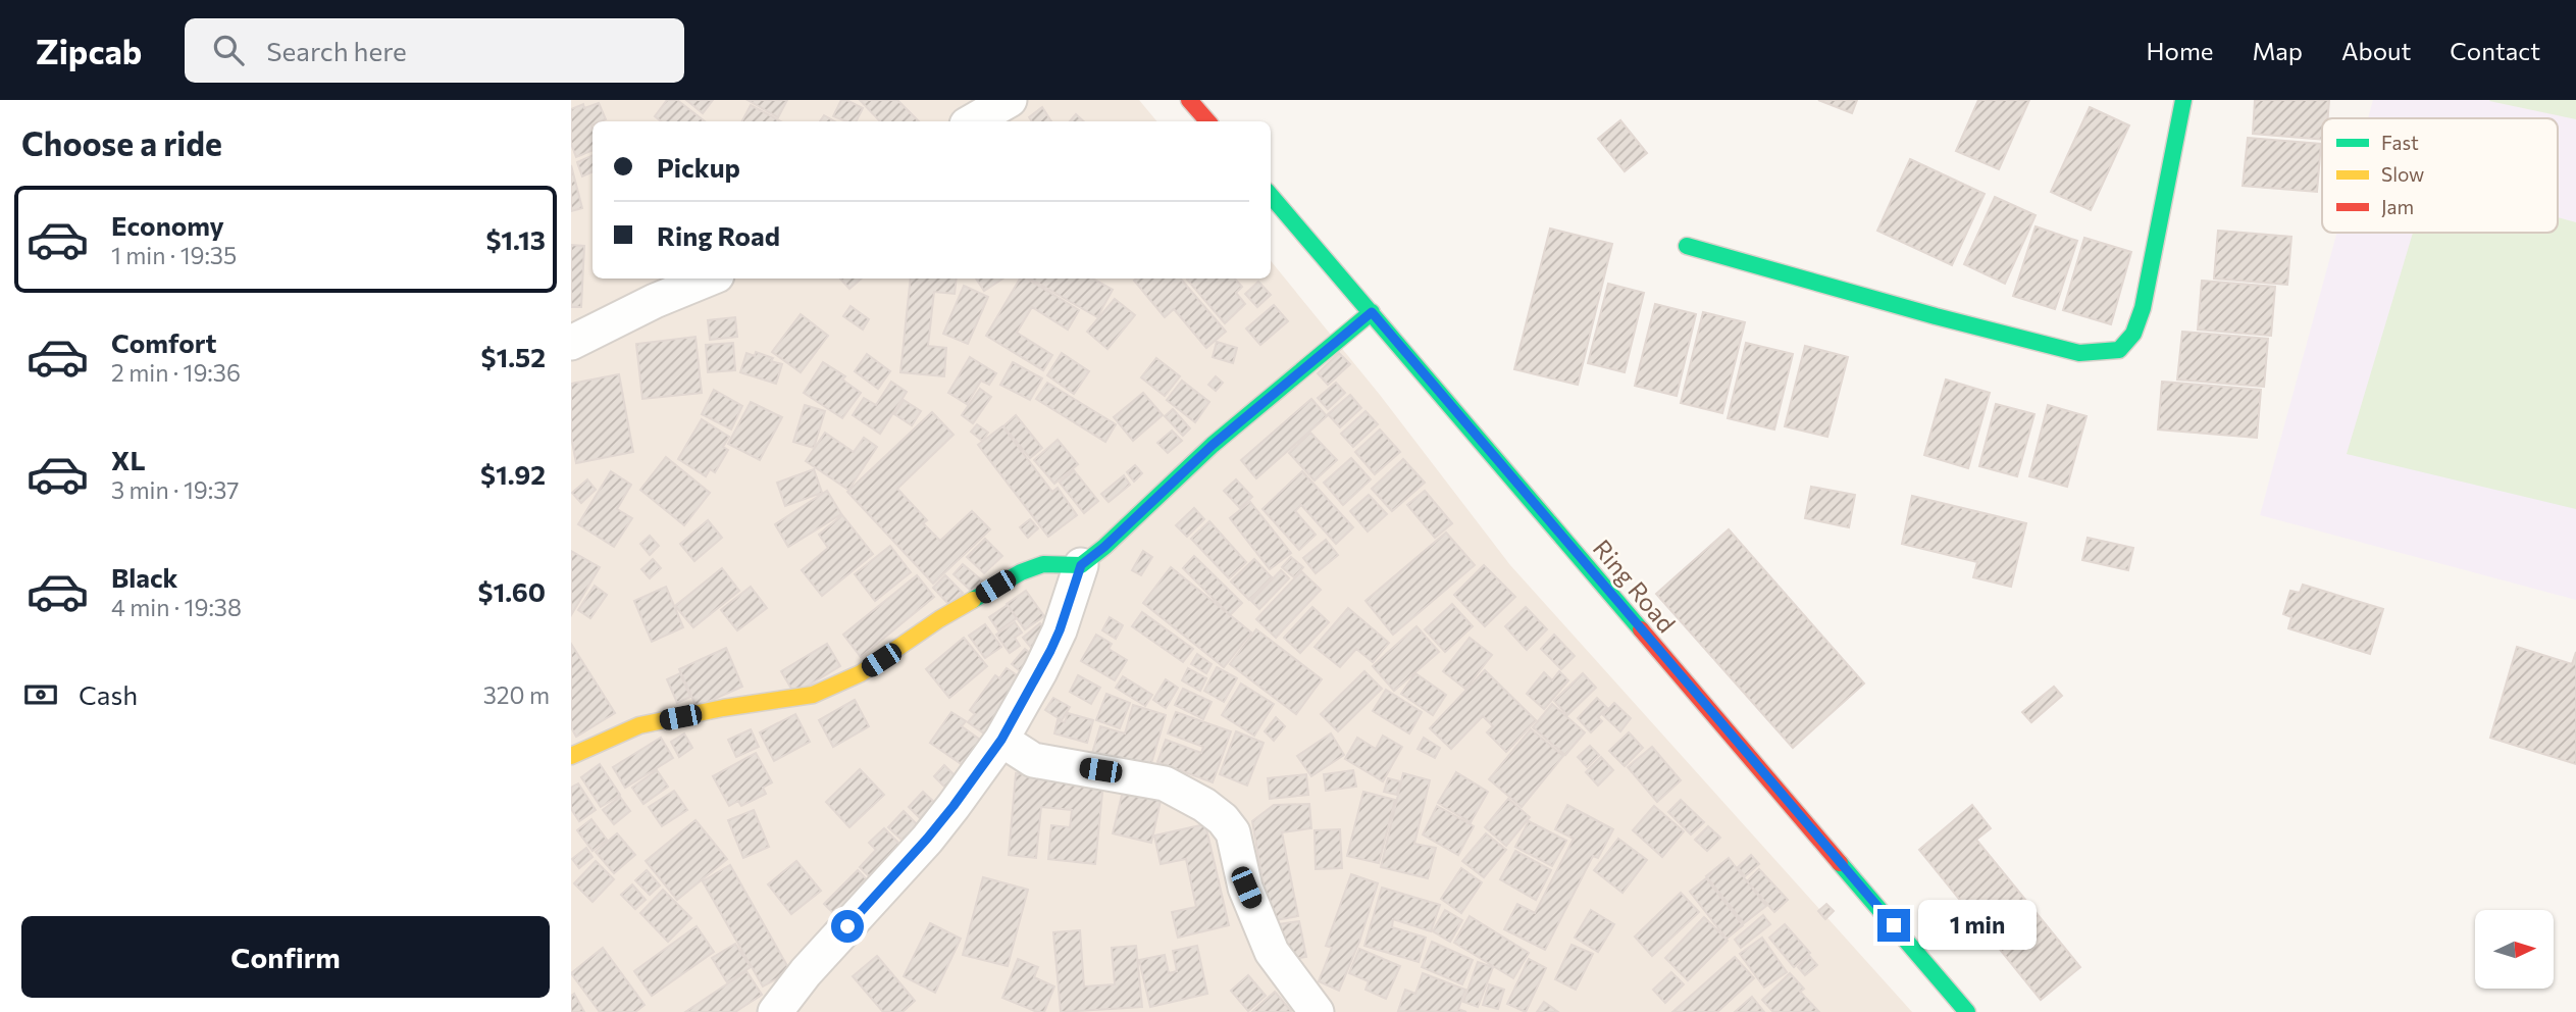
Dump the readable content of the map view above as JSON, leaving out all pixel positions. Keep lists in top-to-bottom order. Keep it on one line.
{"streets":{"street":["Ring Road"]},"legend":["Fast","Slow","Jam"],"north":"right","page":{"header":"Zipcab","search":"Search here","nav":["Home","Map","About","Contact"],"heading":"Choose a ride","banner":["Pickup","Ring Road"],"list":[{"name":"Economy","note":"1 min · 19:35","value":"$1.13"},{"name":"Comfort","note":"2 min · 19:36","value":"$1.52"},{"name":"XL","note":"3 min · 19:37","value":"$1.92"},{"name":"Black","note":"4 min · 19:38","value":"$1.60"}],"pay":["Cash","320 m"],"bubble":"1 min","buttons":"Confirm"}}
